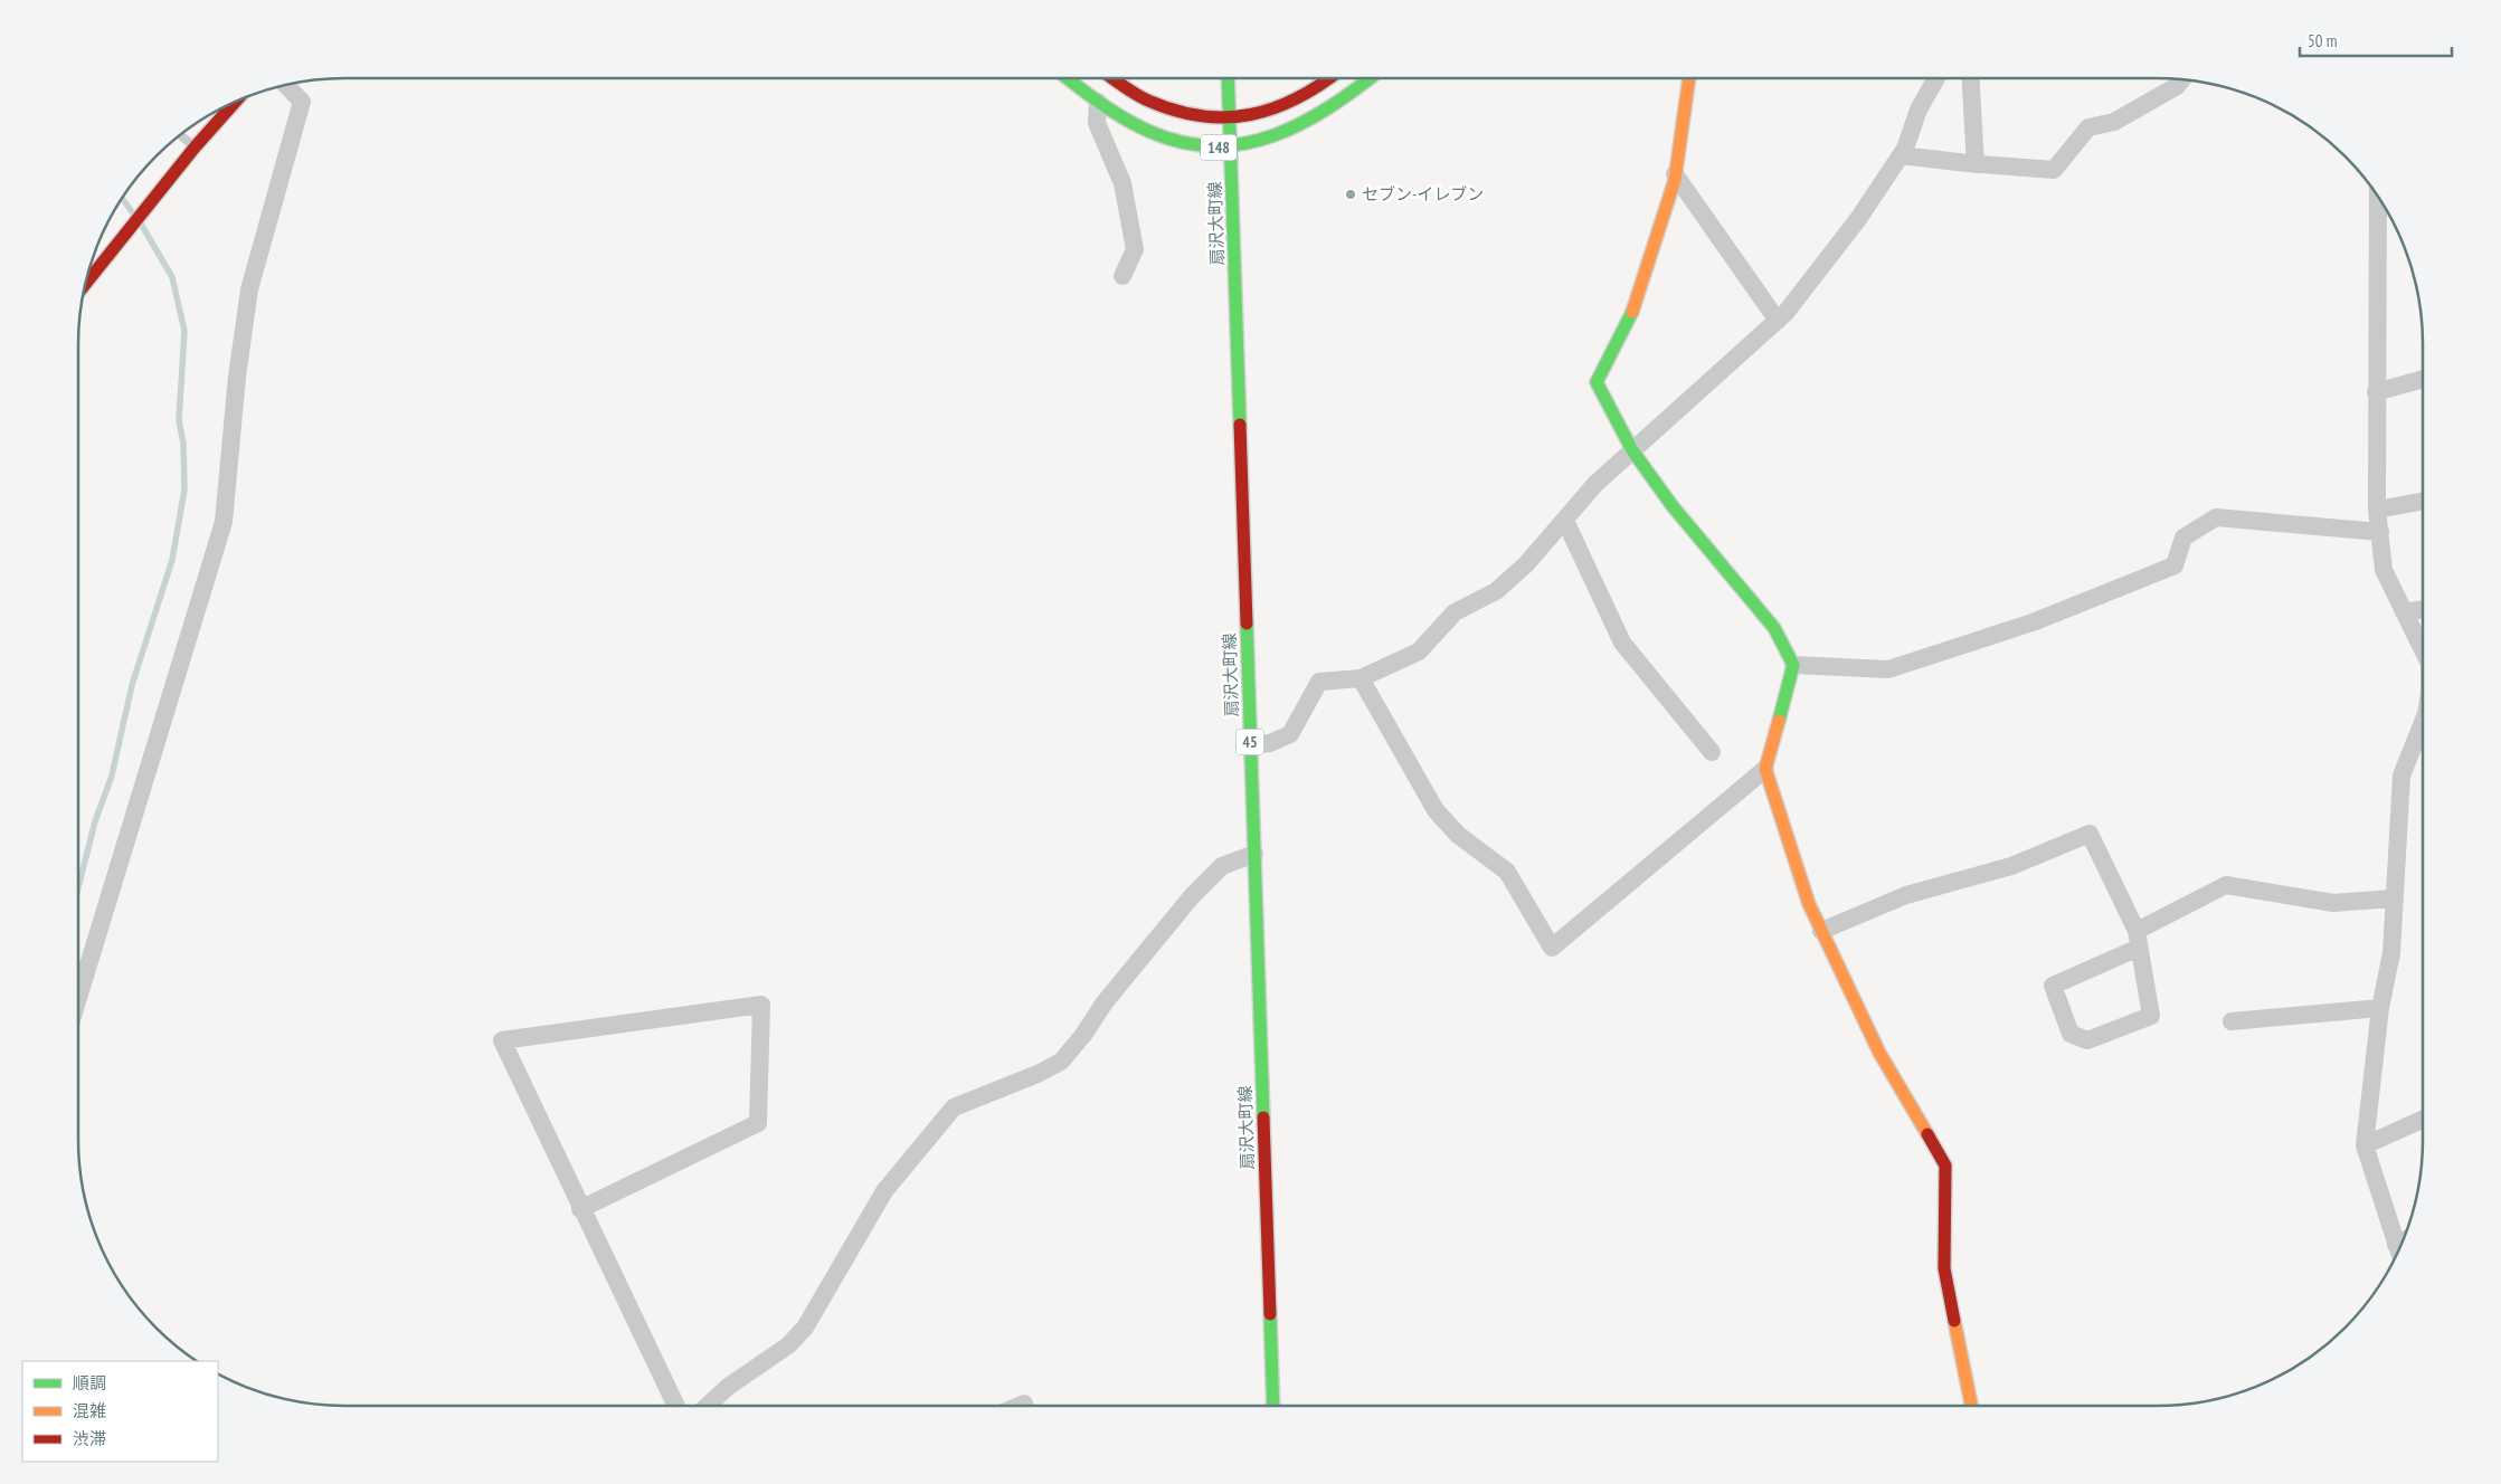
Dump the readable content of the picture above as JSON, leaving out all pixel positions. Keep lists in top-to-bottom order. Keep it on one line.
{"streets":{"main road":["148","扇沢大町線","45"]},"crossings":[["148","扇沢大町線"]],"places":["セブン-イレブン"],"legend":["順調","混雑","渋滞"],"scale_bar":"50 m"}
